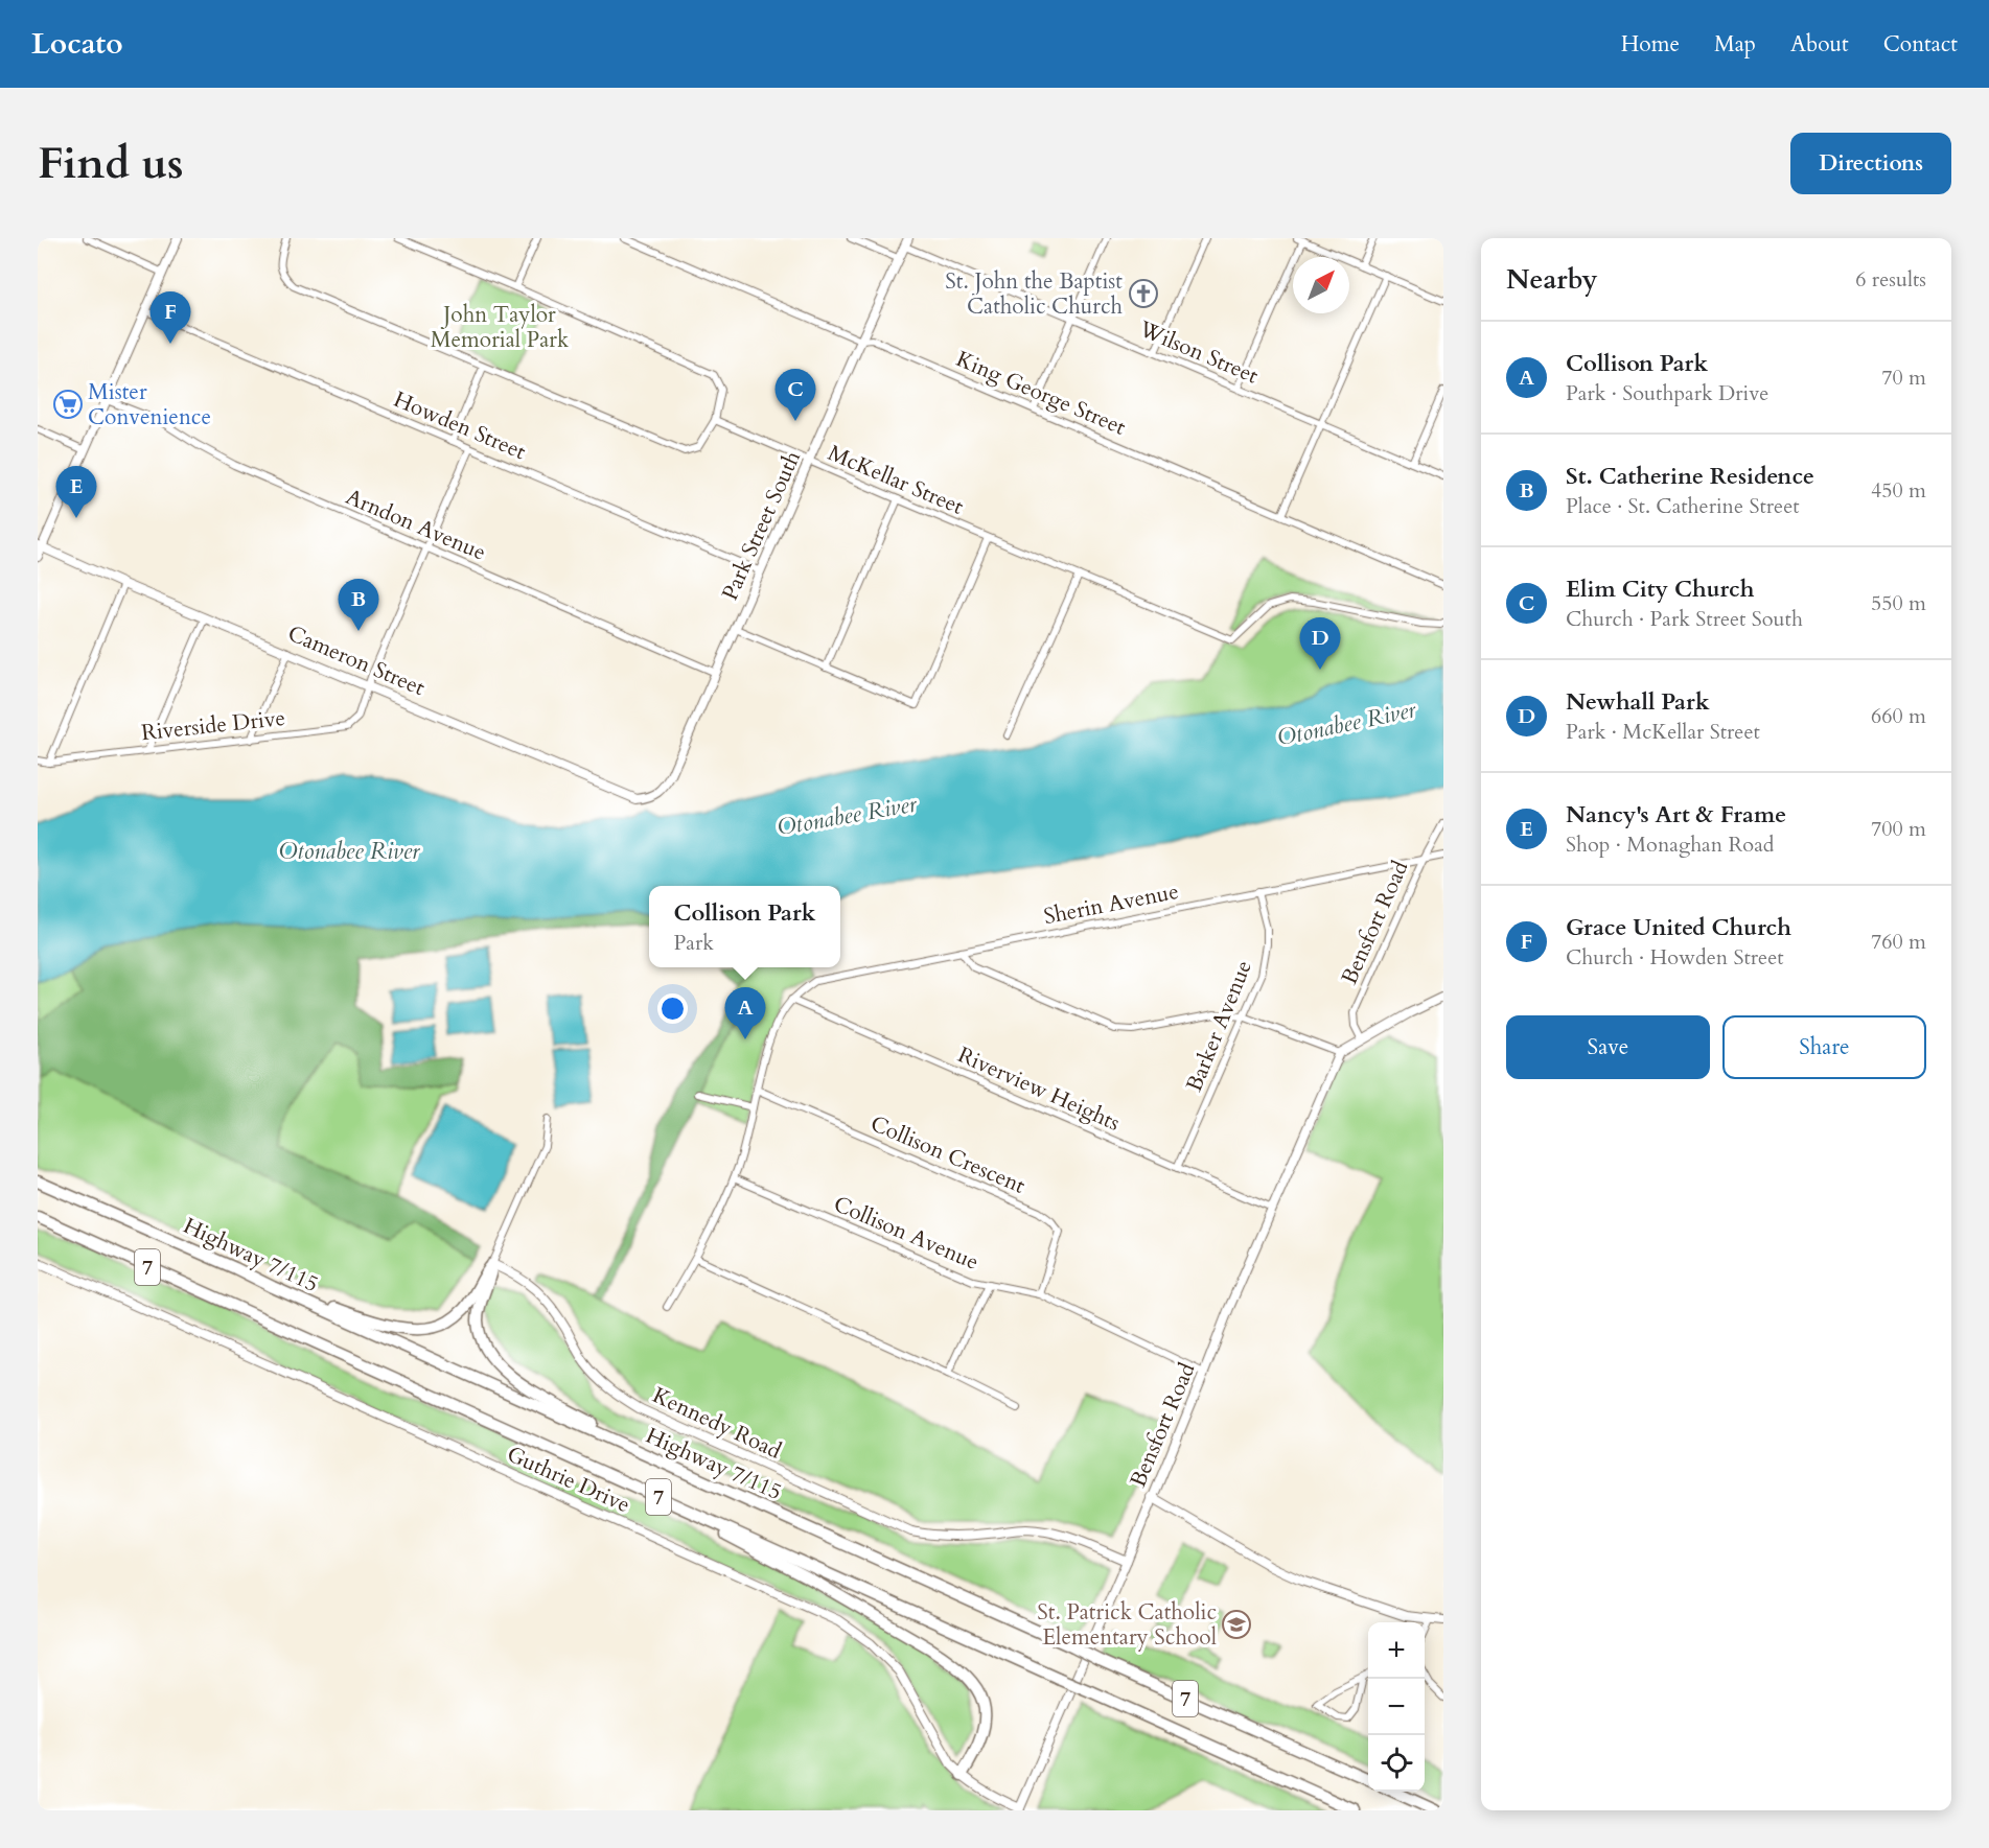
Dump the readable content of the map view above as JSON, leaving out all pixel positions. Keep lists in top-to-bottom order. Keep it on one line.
{"streets":{"highway":["Highway 7/115","7"],"main road":["Bensfort Road"],"street":["Wilson Street","King George Street","Howden Street","McKellar Street","Arndon Avenue","Park Street South","Cameron Street","Riverside Drive","Sherin Avenue","Barker Avenue","Riverview Heights","Collison Crescent","Collison Avenue","Kennedy Road","Guthrie Drive"]},"crossings":[["Wilson Street","Park Street South"],["King George Street","Park Street South"],["Howden Street","Park Street South"],["Howden Street","Riverside Drive"],["McKellar Street","Park Street South"],["Arndon Avenue","Park Street South"],["Arndon Avenue","Riverside Drive"],["Park Street South","Cameron Street"],["Cameron Street","Riverside Drive"],["Sherin Avenue","Bensfort Road"],["Sherin Avenue","Barker Avenue"],["Sherin Avenue","Riverview Heights"],["Bensfort Road","Riverview Heights"],["Bensfort Road","Collison Avenue"],["Bensfort Road","Kennedy Road"],["Bensfort Road","Guthrie Drive"],["Barker Avenue","Riverview Heights"],["Collison Crescent","Collison Avenue"]],"water":["Otonabee River"],"parks":["John Taylor Memorial Park"],"places":{"church":["St. John the Baptist Catholic Church"],"supermarket":["Mister Convenience"],"school or university":["St. Patrick Catholic Elementary School"]},"north":"top right","page":{"header":"Locato","nav":["Home","Map","About","Contact"],"buttons":["Directions",["Save","Share"]],"title":"Find us","heading":["Nearby","6 results"],"pins":["F","C","E","B","D","A"],"list":[{"mark":"A","name":"Collison Park","note":"Park · Southpark Drive","value":"70 m"},{"mark":"B","name":"St. Catherine Residence","note":"Place · St. Catherine Street","value":"450 m"},{"mark":"C","name":"Elim City Church","note":"Church · Park Street South","value":"550 m"},{"mark":"D","name":"Newhall Park","note":"Park · McKellar Street","value":"660 m"},{"mark":"E","name":"Nancy's Art & Frame","note":"Shop · Monaghan Road","value":"700 m"},{"mark":"F","name":"Grace United Church","note":"Church · Howden Street","value":"760 m"}],"popup":["Collison Park","Park"],"map_buttons":["+","−"]}}
